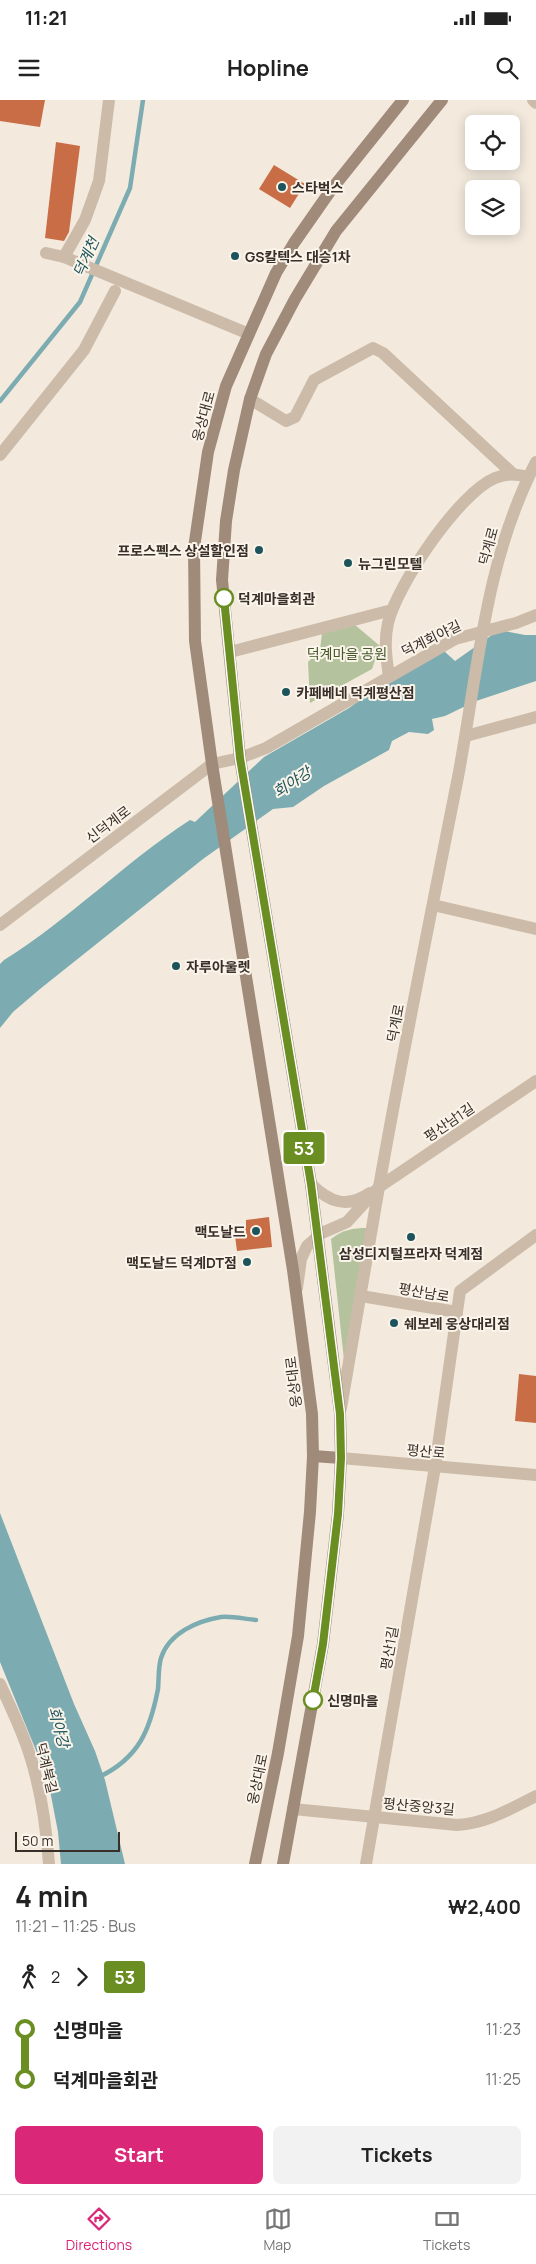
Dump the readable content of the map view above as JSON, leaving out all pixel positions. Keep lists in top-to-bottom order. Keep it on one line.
{"streets":{"main road":["웅상대로","평산로"],"street":["덕계로","덕계회야길","신덕계로","평산남1길","평산남로","평산1길","덕계북길","평산중앙3길"]},"crossings":[["웅상대로","신덕계로"],["웅상대로","평산로"],["덕계로","덕계회야길"],["덕계로","평산남1길"],["덕계로","평산남로"],["덕계회야길","신덕계로"],["평산남로","평산1길"],["평산로","평산1길"],["평산1길","평산중앙3길"]],"water":["덕계천","회야강"],"parks":["덕계마을 공원"],"places":["스타벅스","GS칼텍스 대승1차","프로스펙스 상설할인점","뉴그린모텔","덕계마을회관","카페베네 덕계평산점","자루아울렛","맥도날드","삼성디지털프라자 덕계점","맥도날드 덕계DT점","쉐보레 웅상대리점","신명마을"],"lines":["bus line 53"],"scale_bar":"50 m","page":{"status":"11:21","header":"Hopline","on_map":"53","scale":"50 m","heading":["4 min","11:21 – 11:25 · Bus","₩2,400"],"legs":["2","53"],"list":[{"name":"신명마을","value":"11:23"},{"name":"덕계마을회관","value":"11:25"}],"buttons":["Start","Tickets"],"tabs":["Directions","Map","Tickets"]}}
